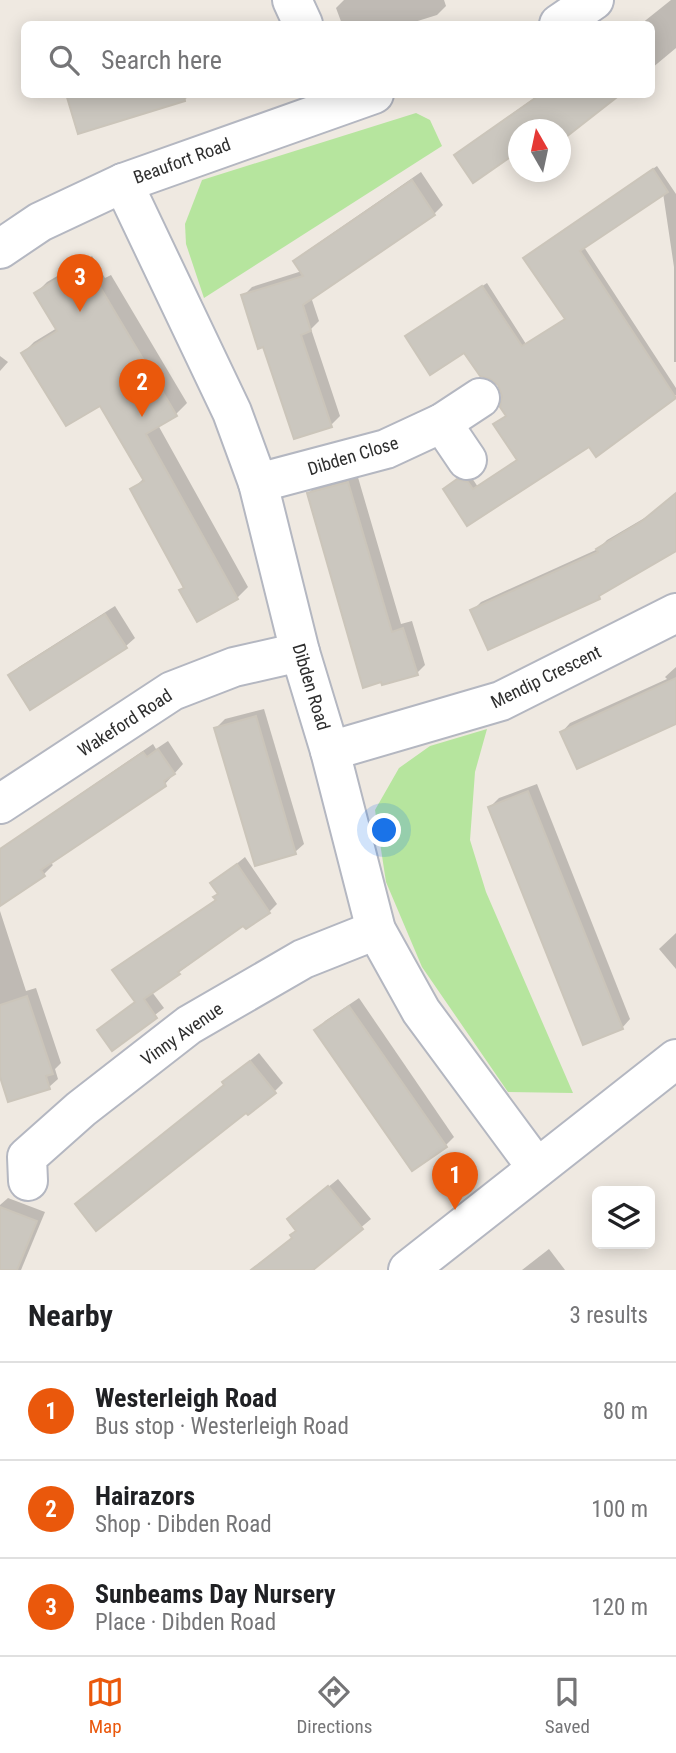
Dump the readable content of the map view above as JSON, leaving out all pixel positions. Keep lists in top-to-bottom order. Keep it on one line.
{"streets":{"street":["Beaufort Road","Dibden Close","Mendip Crescent","Dibden Road","Wakeford Road","Vinny Avenue"]},"crossings":[["Beaufort Road","Dibden Road"],["Dibden Close","Dibden Road"],["Mendip Crescent","Dibden Road"],["Dibden Road","Wakeford Road"],["Dibden Road","Vinny Avenue"]],"north":"top","page":{"search":"Search here","pins":["3","2","1"],"heading":["Nearby","3 results"],"list":[{"mark":"1","name":"Westerleigh Road","note":"Bus stop · Westerleigh Road","value":"80 m"},{"mark":"2","name":"Hairazors","note":"Shop · Dibden Road","value":"100 m"},{"mark":"3","name":"Sunbeams Day Nursery","note":"Place · Dibden Road","value":"120 m"}],"nav":["Map","Directions","Saved"]}}
